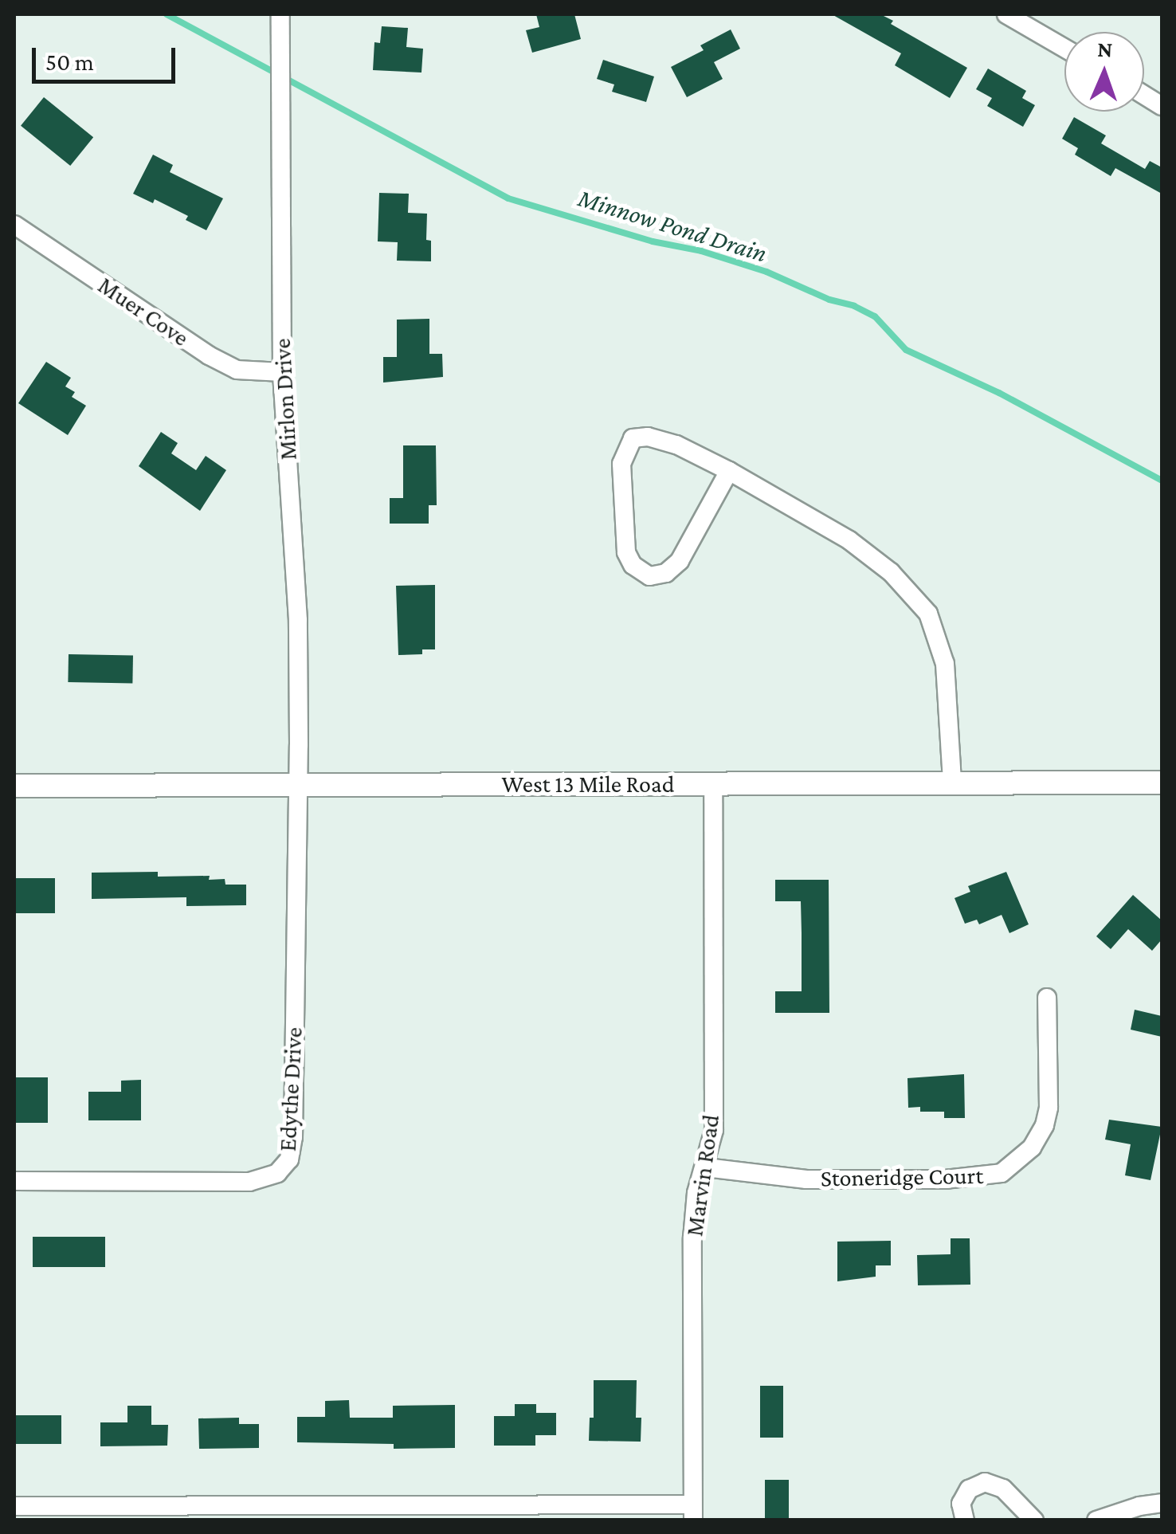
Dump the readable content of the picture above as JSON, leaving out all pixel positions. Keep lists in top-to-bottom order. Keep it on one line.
{"streets":{"street":["Muer Cove","Mirlon Drive","West 13 Mile Road","Edythe Drive","Marvin Road","Stoneridge Court"]},"crossings":[["Muer Cove","Mirlon Drive"],["Mirlon Drive","West 13 Mile Road"],["Mirlon Drive","Edythe Drive"],["West 13 Mile Road","Edythe Drive"],["West 13 Mile Road","Marvin Road"],["Marvin Road","Stoneridge Court"]],"water":["Minnow Pond Drain"],"scale_bar":"50 m","north":"top"}
